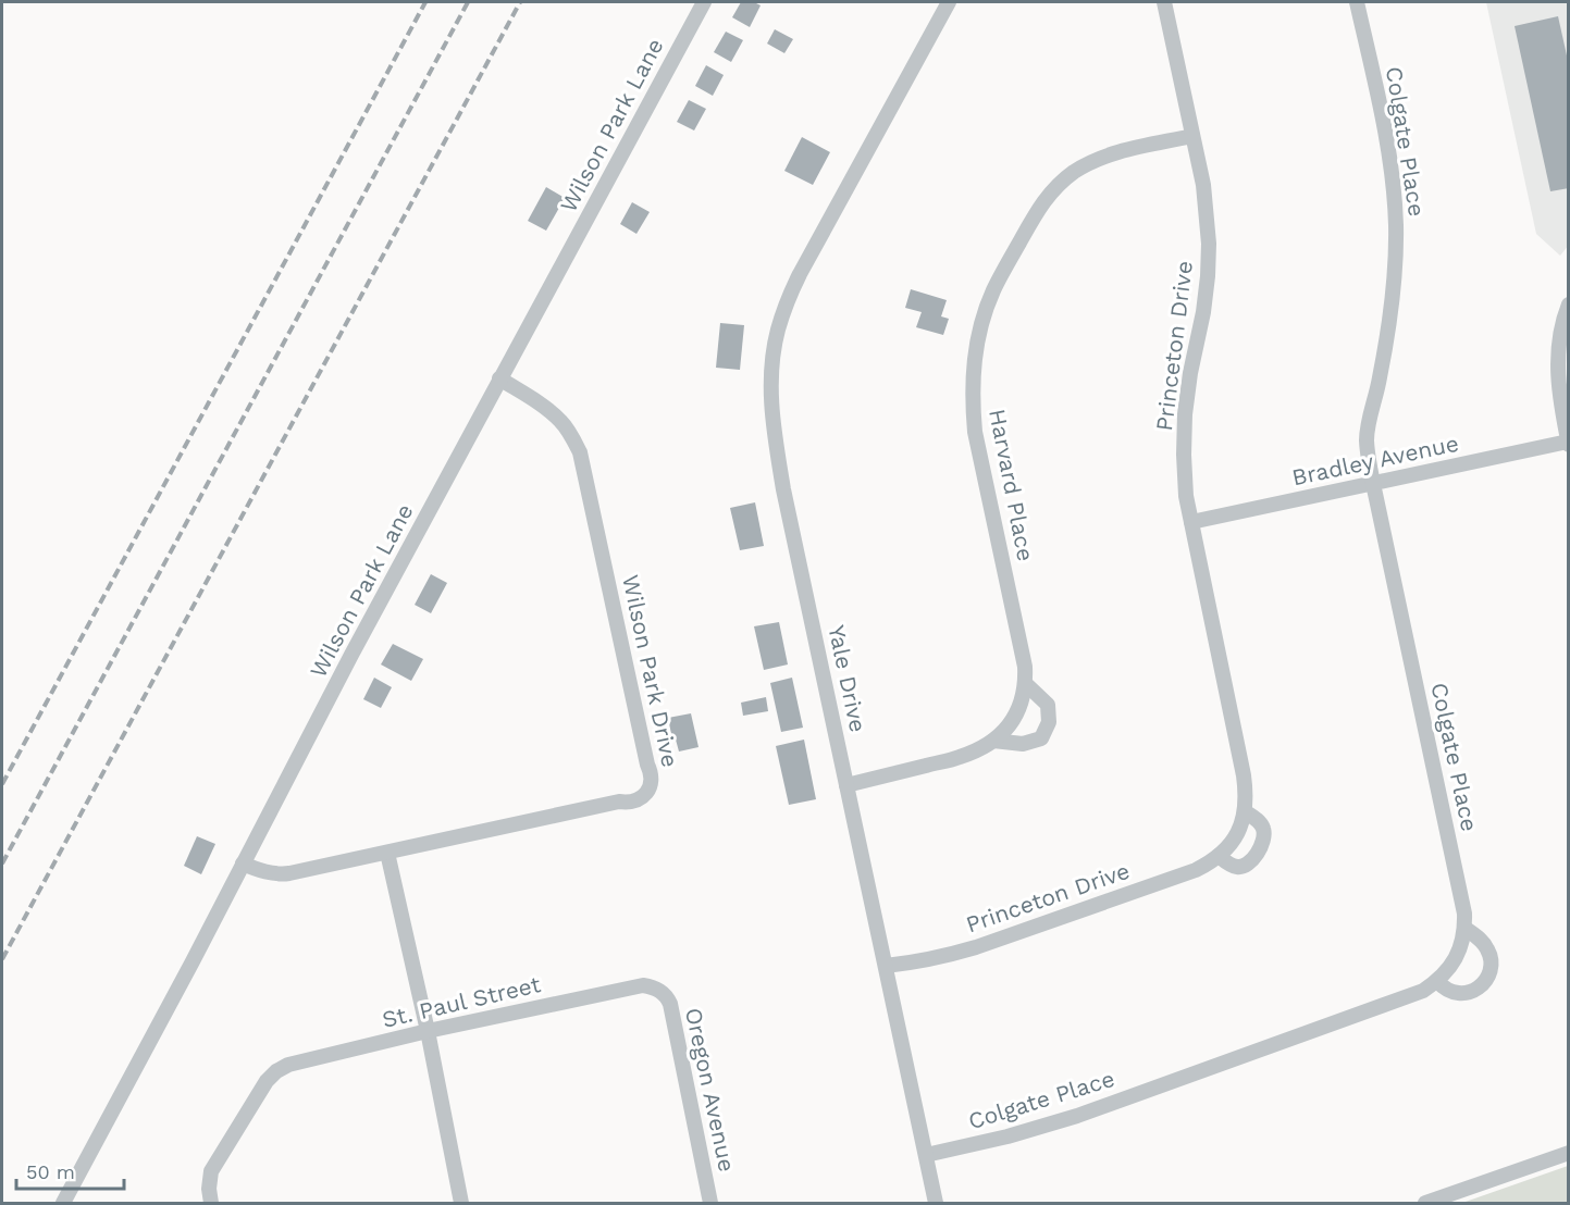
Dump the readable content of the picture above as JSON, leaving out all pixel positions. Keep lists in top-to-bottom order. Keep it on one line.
{"streets":{"street":["Wilson Park Lane","Colgate Place","Princeton Drive","Bradley Avenue","Harvard Place","Wilson Park Drive","Yale Drive","St. Paul Street","Oregon Avenue"]},"crossings":[["Wilson Park Lane","Wilson Park Drive"],["Colgate Place","Bradley Avenue"],["Colgate Place","Yale Drive"],["Princeton Drive","Bradley Avenue"],["Princeton Drive","Harvard Place"],["Princeton Drive","Yale Drive"],["Harvard Place","Yale Drive"],["St. Paul Street","Oregon Avenue"]],"scale_bar":"50 m"}
